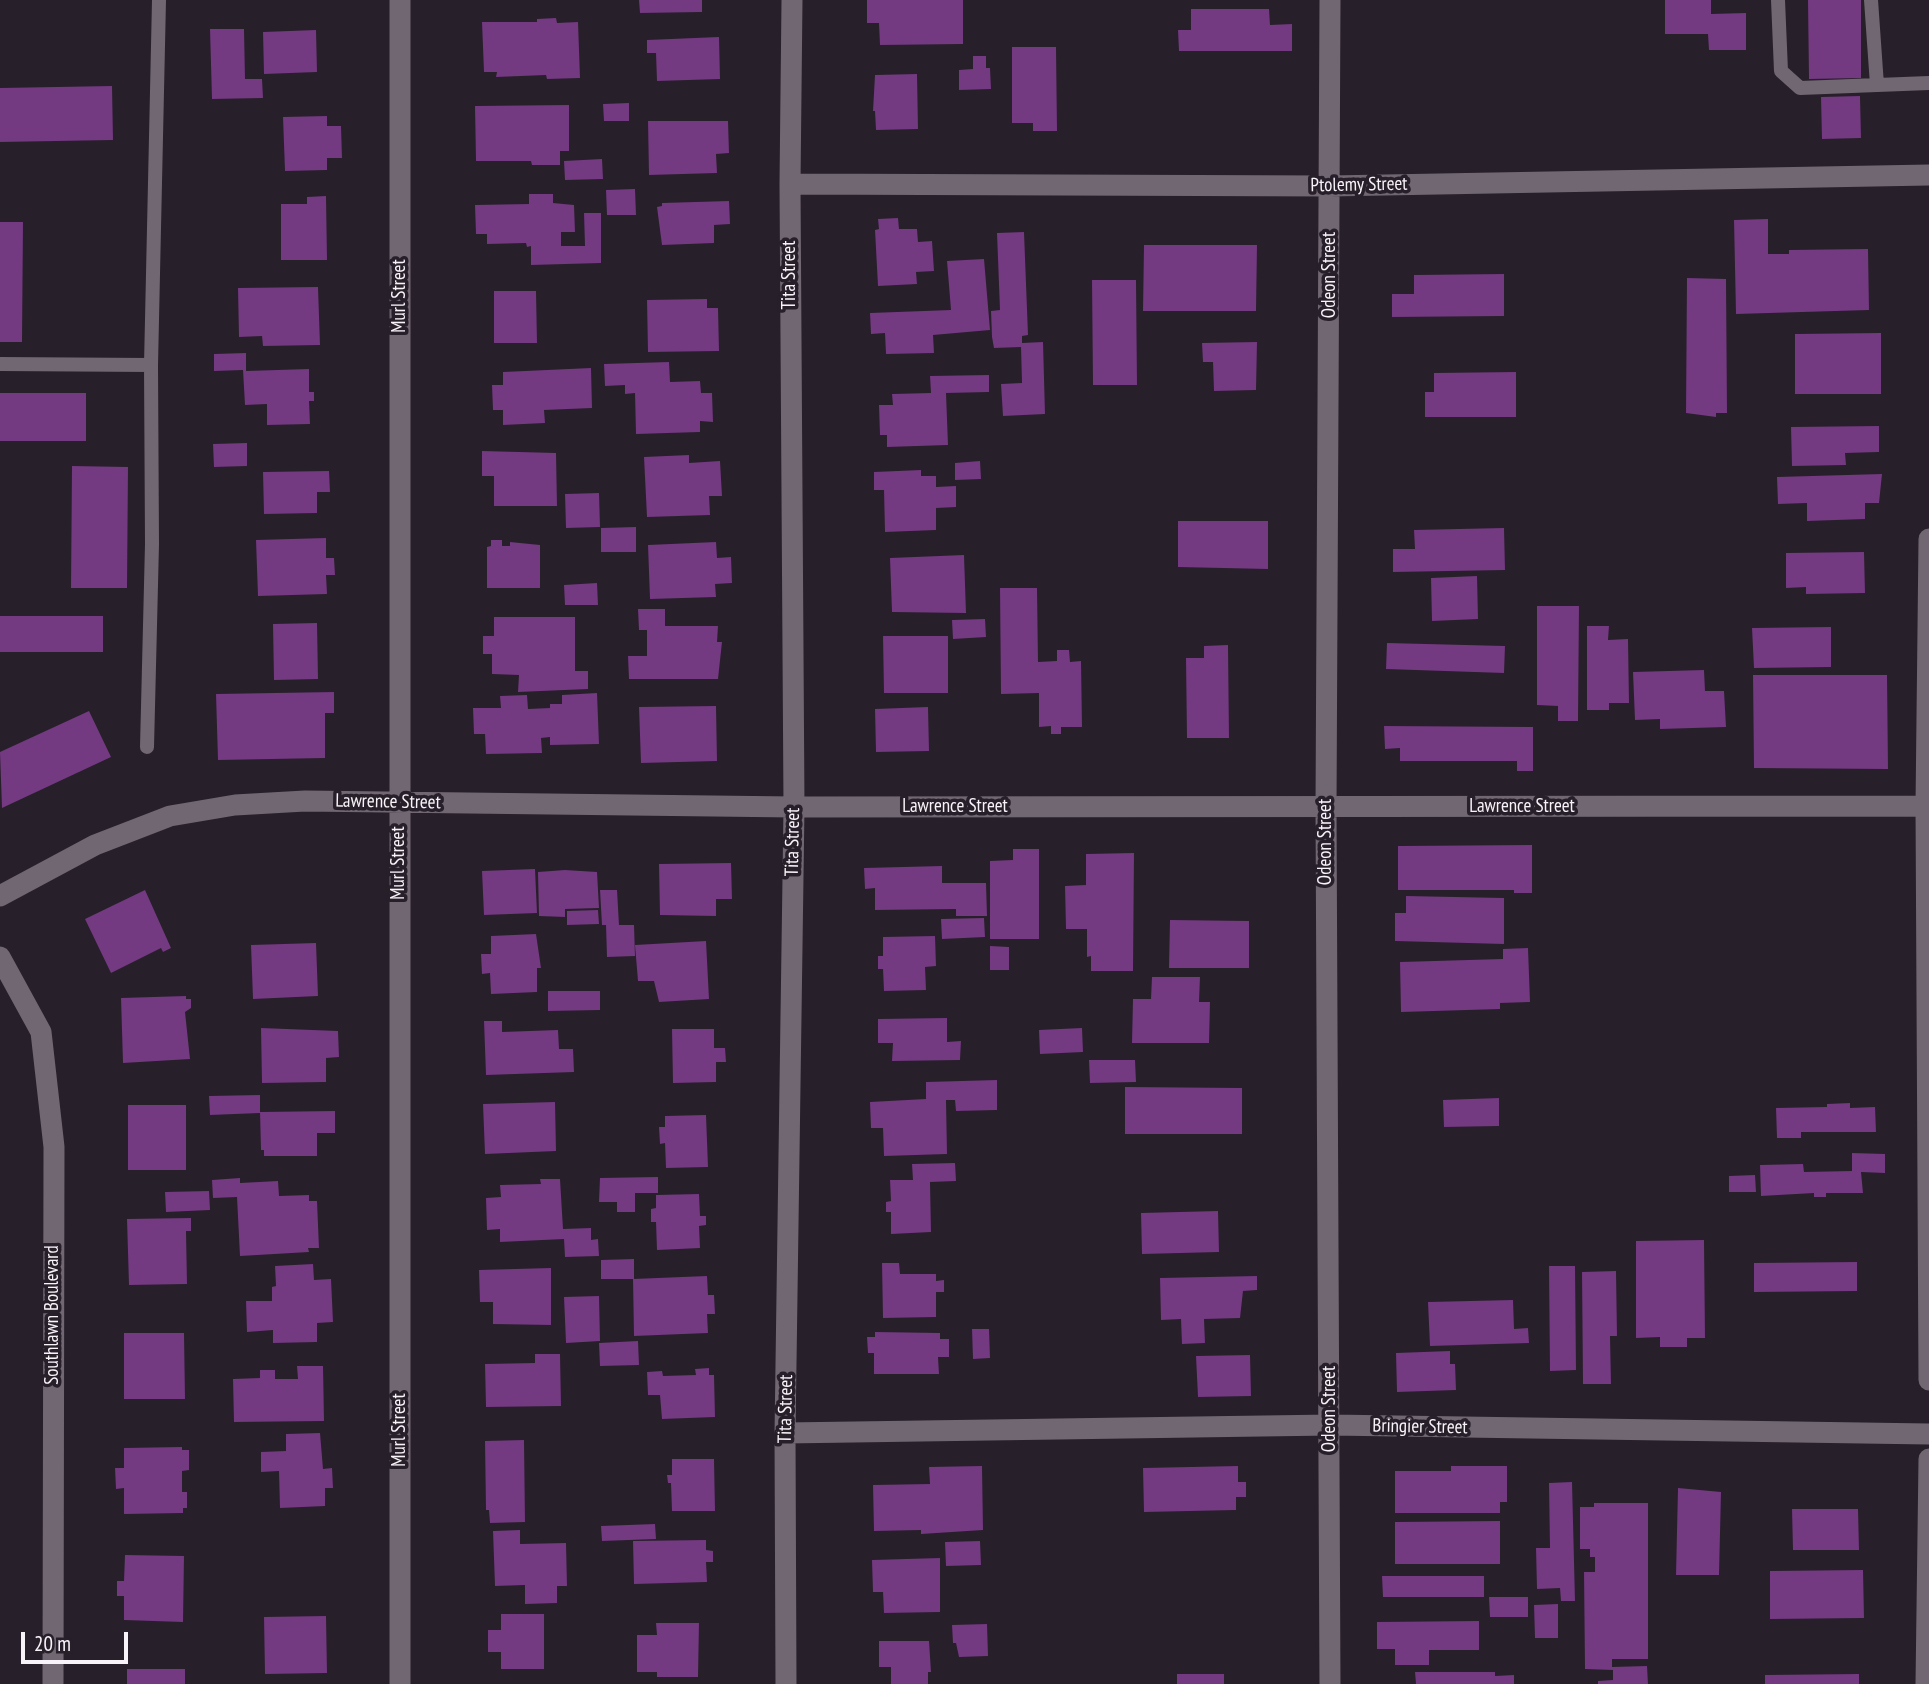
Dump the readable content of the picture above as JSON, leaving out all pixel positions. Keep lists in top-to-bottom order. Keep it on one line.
{"streets":{"street":["Ptolemy Street","Tita Street","Odeon Street","Murl Street","Lawrence Street","Southlawn Boulevard","Bringier Street"]},"crossings":[["Ptolemy Street","Tita Street"],["Ptolemy Street","Odeon Street"],["Tita Street","Lawrence Street"],["Tita Street","Bringier Street"],["Odeon Street","Lawrence Street"],["Odeon Street","Bringier Street"],["Murl Street","Lawrence Street"]],"scale_bar":"20 m"}
